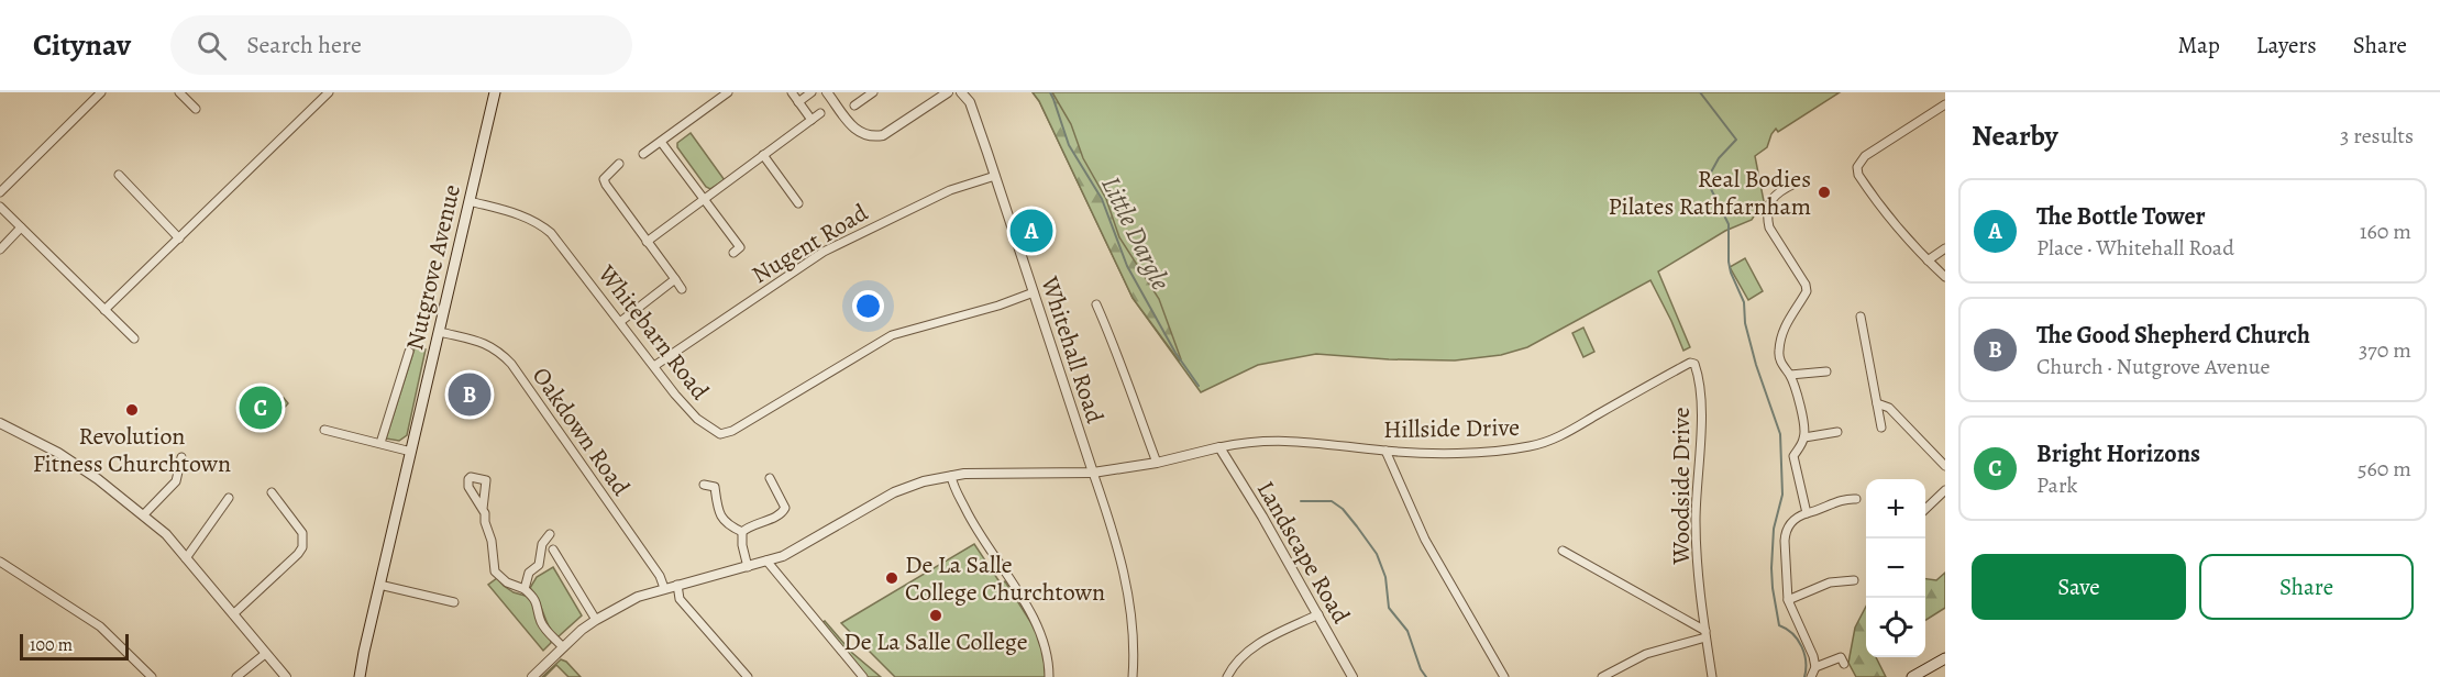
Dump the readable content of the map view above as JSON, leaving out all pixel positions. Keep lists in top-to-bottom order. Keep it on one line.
{"streets":{"main road":["Nutgrove Avenue"],"street":["Nugent Road","Whitebarn Road","Whitehall Road","Hillside Drive","Oakdown Road","Woodside Drive","Landscape Road"]},"crossings":[["Nugent Road","Whitebarn Road"],["Nugent Road","Whitehall Road"],["Nutgrove Avenue","Whitebarn Road"],["Nutgrove Avenue","Oakdown Road"],["Whitebarn Road","Whitehall Road"],["Hillside Drive","Woodside Drive"],["Hillside Drive","Landscape Road"]],"water":["Little Dargle"],"places":["Real Bodies Pilates Rathfarnham","Revolution Fitness Churchtown","De La Salle College Churchtown","De La Salle College"],"scale_bar":"100 m","page":{"header":"Citynav","search":"Search here","nav":["Map","Layers","Share"],"heading":["Nearby","3 results"],"list":[{"mark":"A","name":"The Bottle Tower","note":"Place · Whitehall Road","value":"160 m"},{"mark":"B","name":"The Good Shepherd Church","note":"Church · Nutgrove Avenue","value":"370 m"},{"mark":"C","name":"Bright Horizons","note":"Park","value":"560 m"}],"pins":["A","B","C"],"map_buttons":["+","−"],"buttons":["Save","Share"],"scale":"100 m"}}
